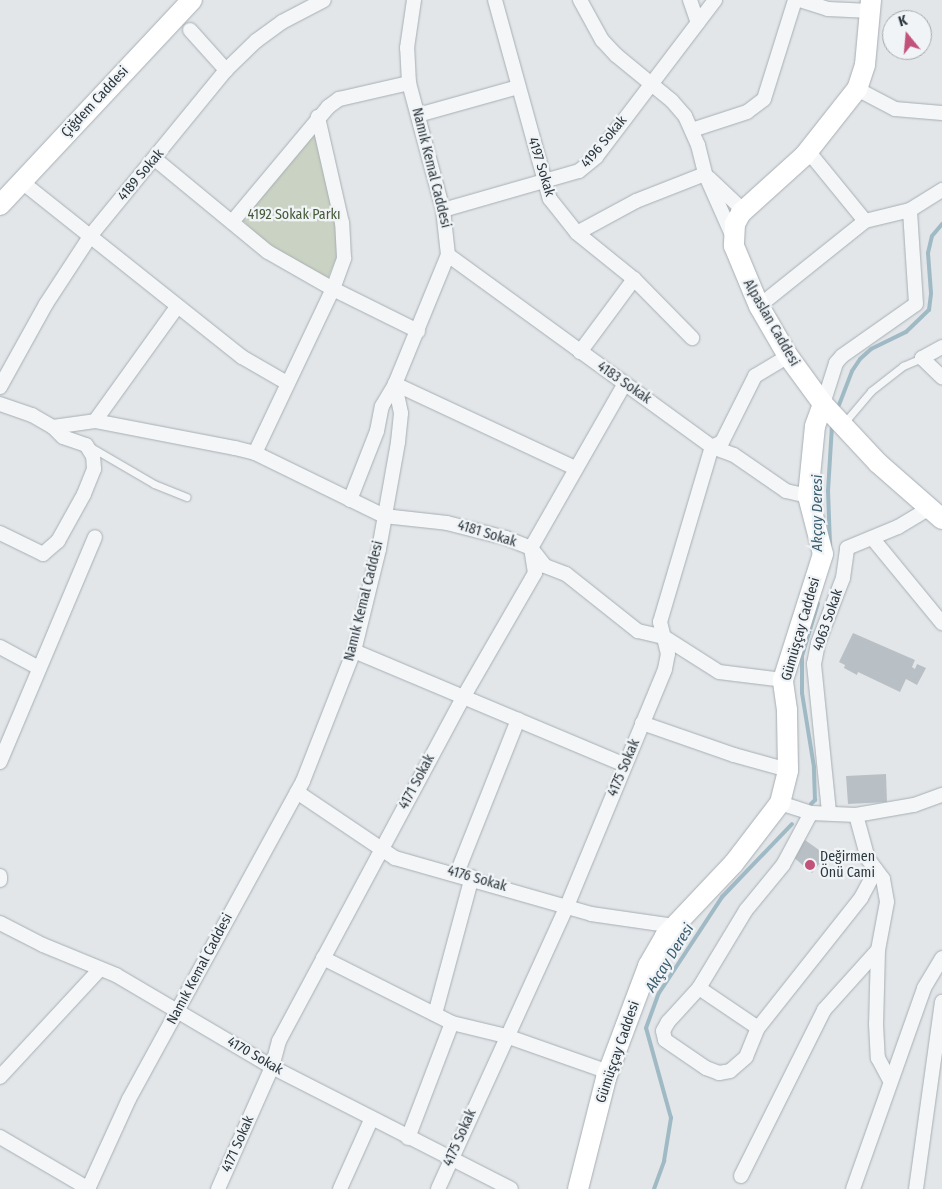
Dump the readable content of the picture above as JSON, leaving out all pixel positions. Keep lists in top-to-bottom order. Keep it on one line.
{"streets":{"street":["Çiğdem Caddesi","4196 Sokak","4197 Sokak","Namık Kemal Caddesi","4189 Sokak","Alpaslan Caddesi","4183 Sokak","4181 Sokak","4063 Sokak","Gümüşçay Caddesi","4175 Sokak","4171 Sokak","4176 Sokak","4170 Sokak"]},"crossings":[["4196 Sokak","4197 Sokak"],["4196 Sokak","Namık Kemal Caddesi"],["Namık Kemal Caddesi","4183 Sokak"],["Namık Kemal Caddesi","4181 Sokak"],["Namık Kemal Caddesi","4176 Sokak"],["Namık Kemal Caddesi","4170 Sokak"],["Alpaslan Caddesi","4063 Sokak"],["Alpaslan Caddesi","Gümüşçay Caddesi"],["Alpaslan Caddesi","4175 Sokak"],["4183 Sokak","Gümüşçay Caddesi"],["4183 Sokak","4175 Sokak"],["4181 Sokak","Gümüşçay Caddesi"],["4181 Sokak","4175 Sokak"],["4181 Sokak","4171 Sokak"],["Gümüşçay Caddesi","4176 Sokak"],["4175 Sokak","4176 Sokak"],["4175 Sokak","4170 Sokak"],["4171 Sokak","4176 Sokak"],["4171 Sokak","4170 Sokak"]],"water":["Akçay Deresi"],"parks":["4192 Sokak Parkı"],"places":["Değirmen Önü Cami"],"north":"top"}
